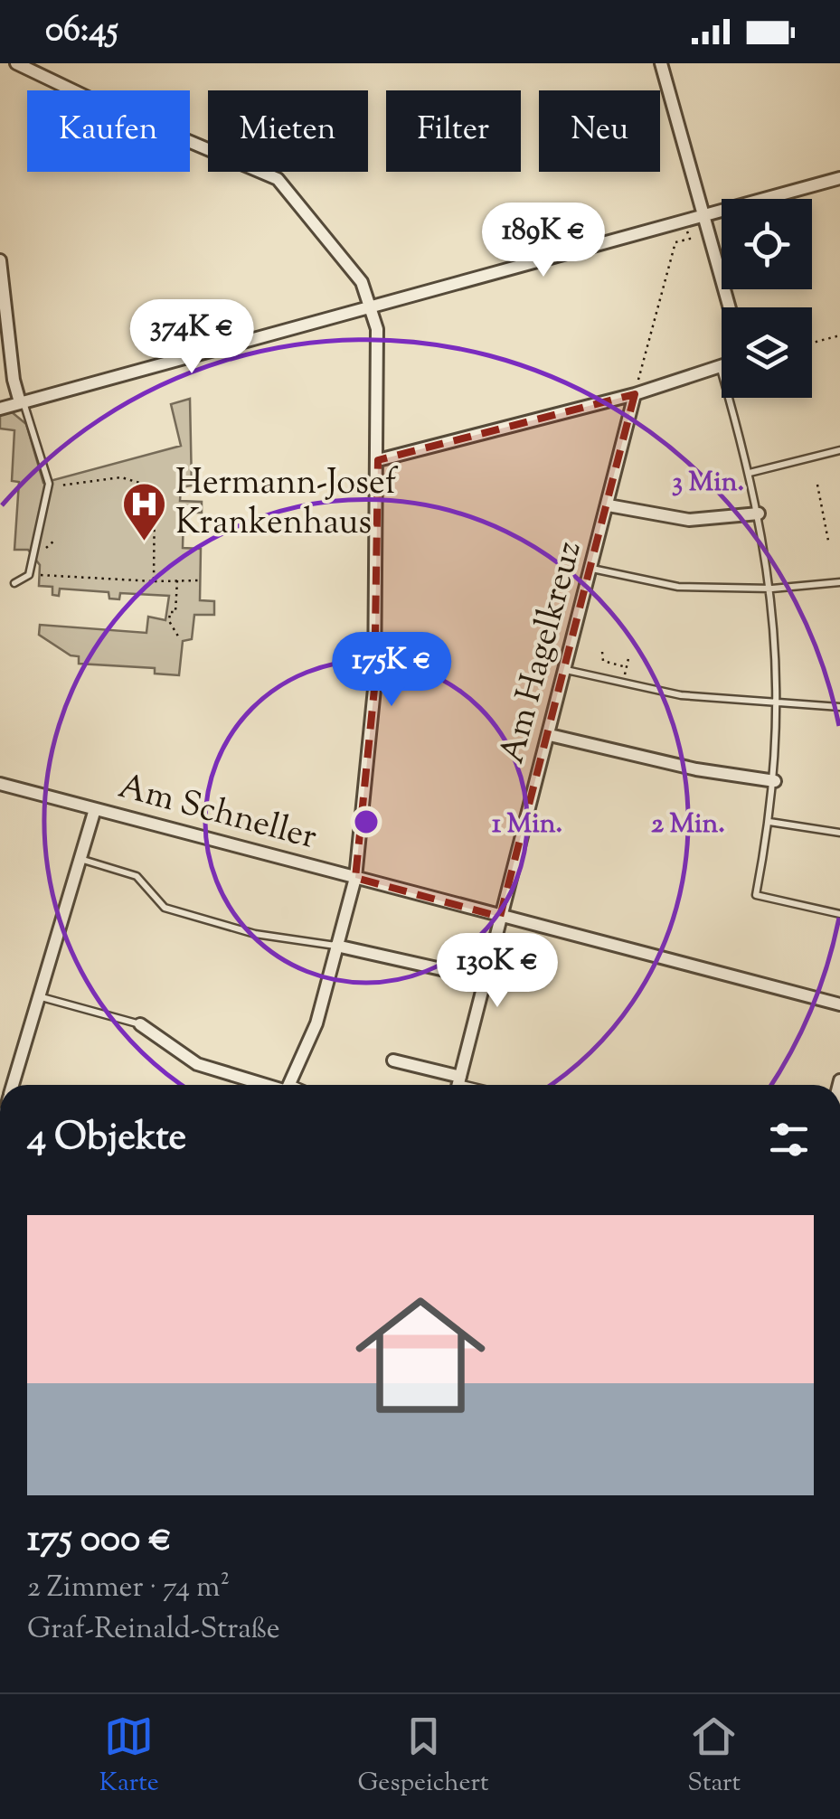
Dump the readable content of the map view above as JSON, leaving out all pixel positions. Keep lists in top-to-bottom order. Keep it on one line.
{"streets":{"street":["Am Hagelkreuz","Am Schneller"]},"crossings":[["Am Hagelkreuz","Am Schneller"]],"places":{"hospital":["Hermann-Josef Krankenhaus"]},"page":{"status":"06:45","chip":["Kaufen","Mieten","Filter","Neu"],"price":["189K €","374K €","175K €","130K €"],"heading":"4 Objekte","list":[{"name":"175 000 €","note":"2 Zimmer · 74 m² · Graf-Reinald-Straße"}],"tabs":["Karte","Gespeichert","Start"]},"rings":["3 Min.","1 Min.","2 Min."]}
